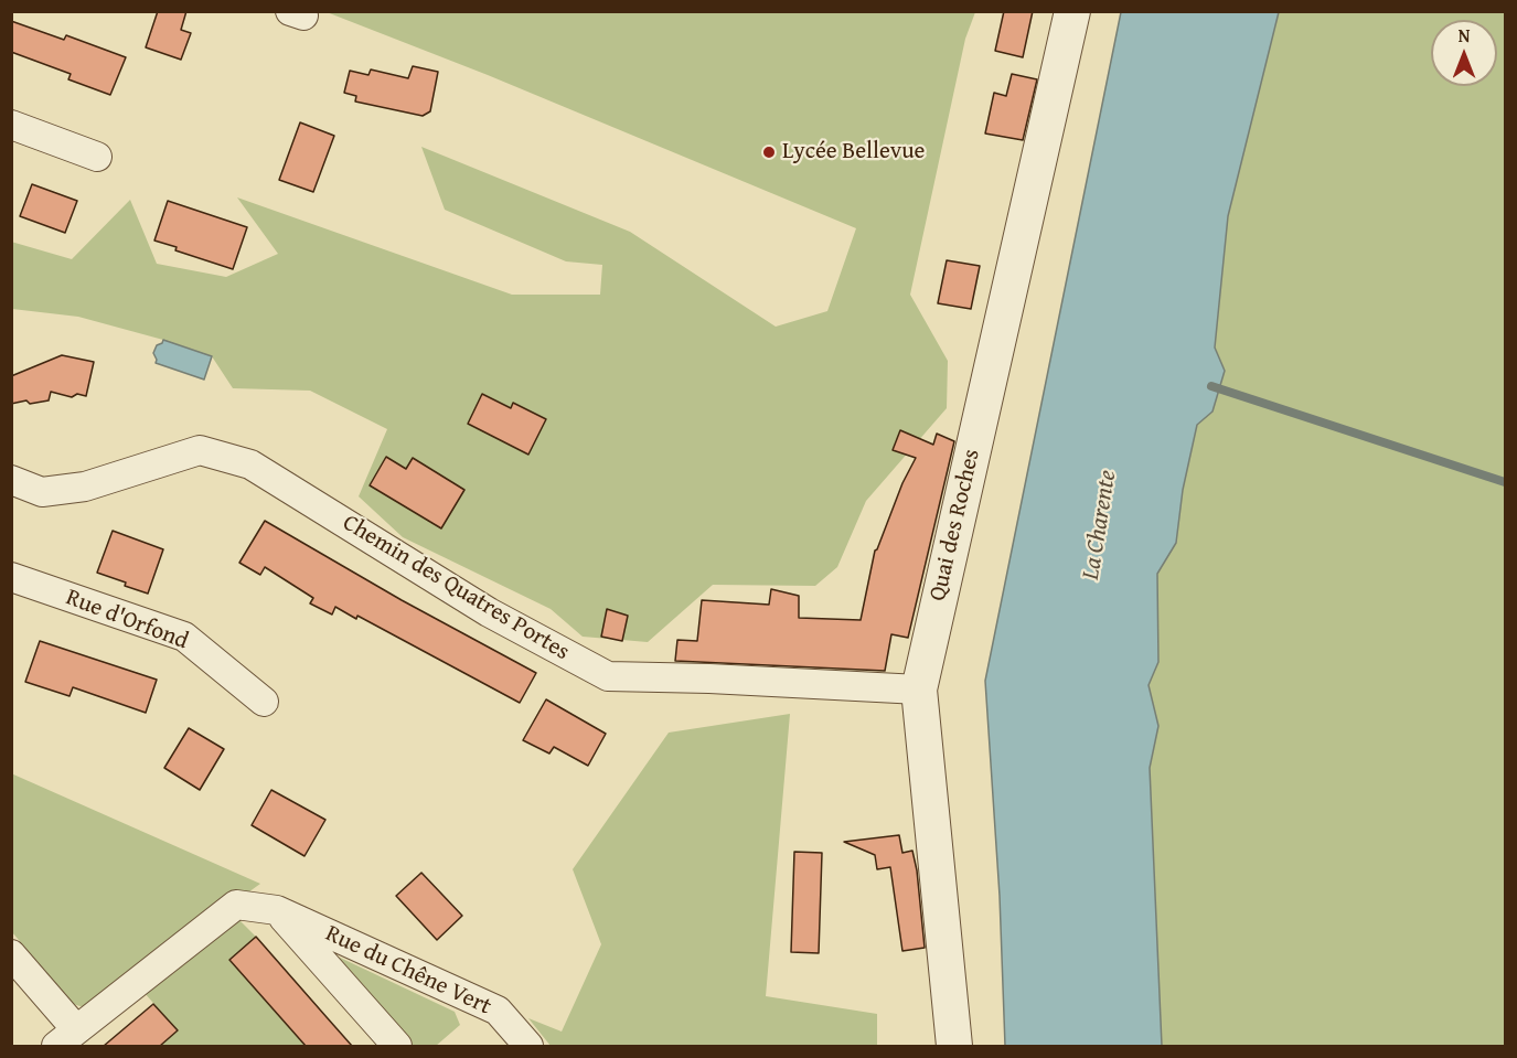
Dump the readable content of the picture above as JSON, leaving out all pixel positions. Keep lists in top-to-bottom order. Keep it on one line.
{"streets":{"street":["Quai des Roches","Chemin des Quatres Portes","Rue d'Orfond","Rue du Chêne Vert"]},"crossings":[["Quai des Roches","Chemin des Quatres Portes"]],"water":["La Charente"],"places":["Lycée Bellevue"],"north":"top"}
